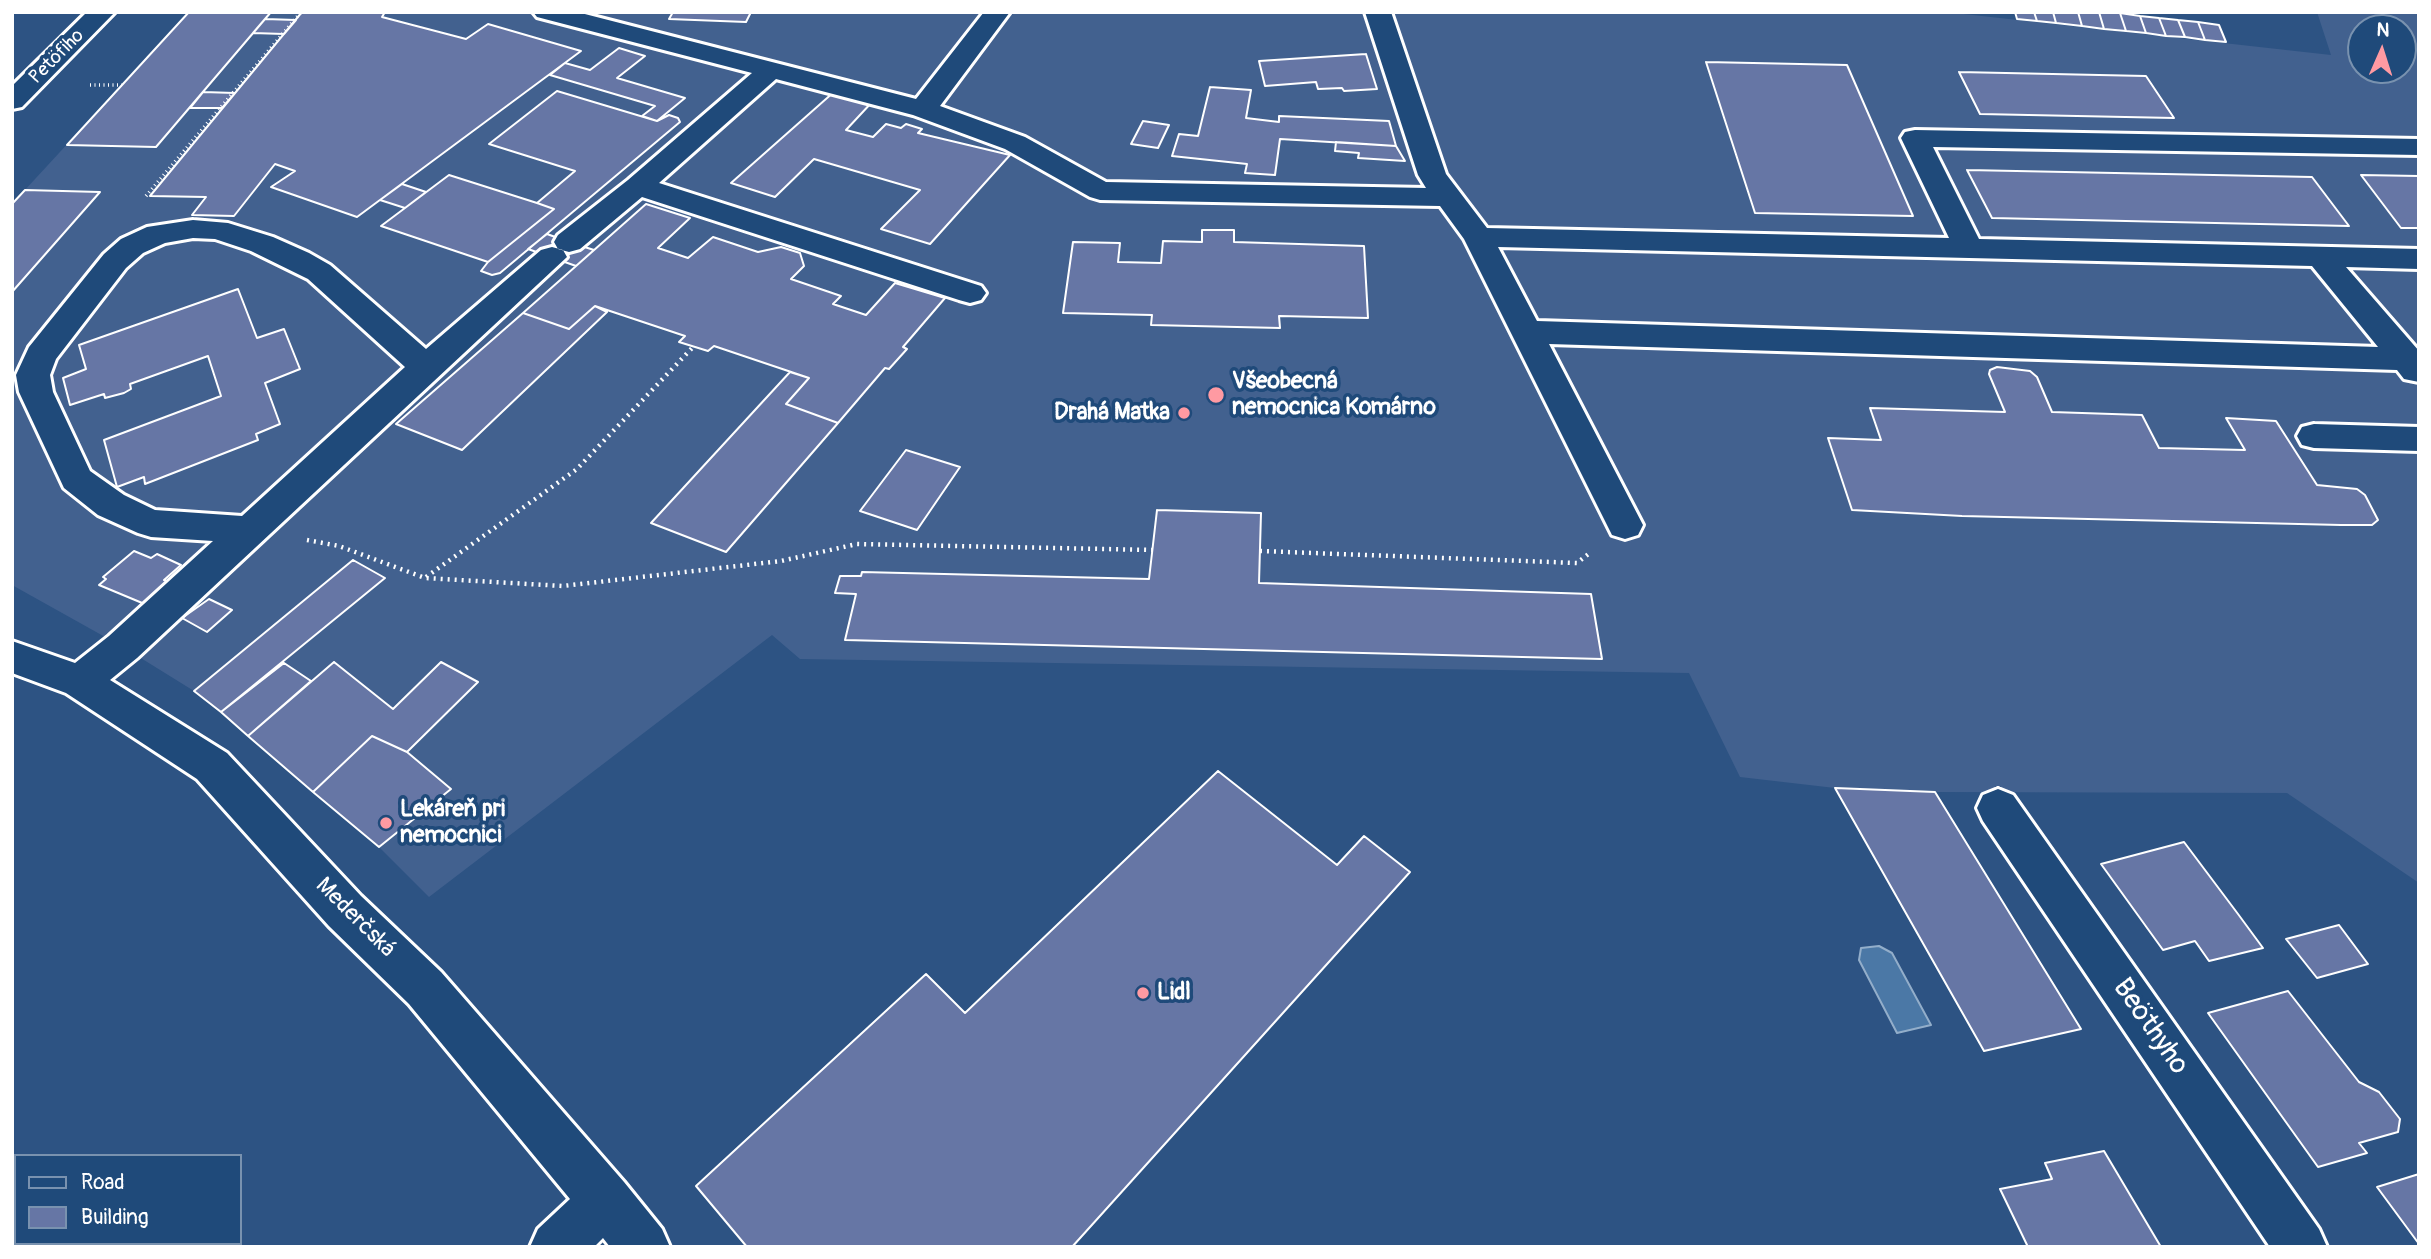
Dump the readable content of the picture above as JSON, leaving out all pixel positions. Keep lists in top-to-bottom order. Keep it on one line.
{"streets":{"street":["Petöfiho","Mederčská","Beöthyho"]},"places":["Všeobecná nemocnica Komárno","Drahá Matka","Lekáreň pri nemocnici","Lidl"],"legend":["Road","Building"],"north":"top"}
